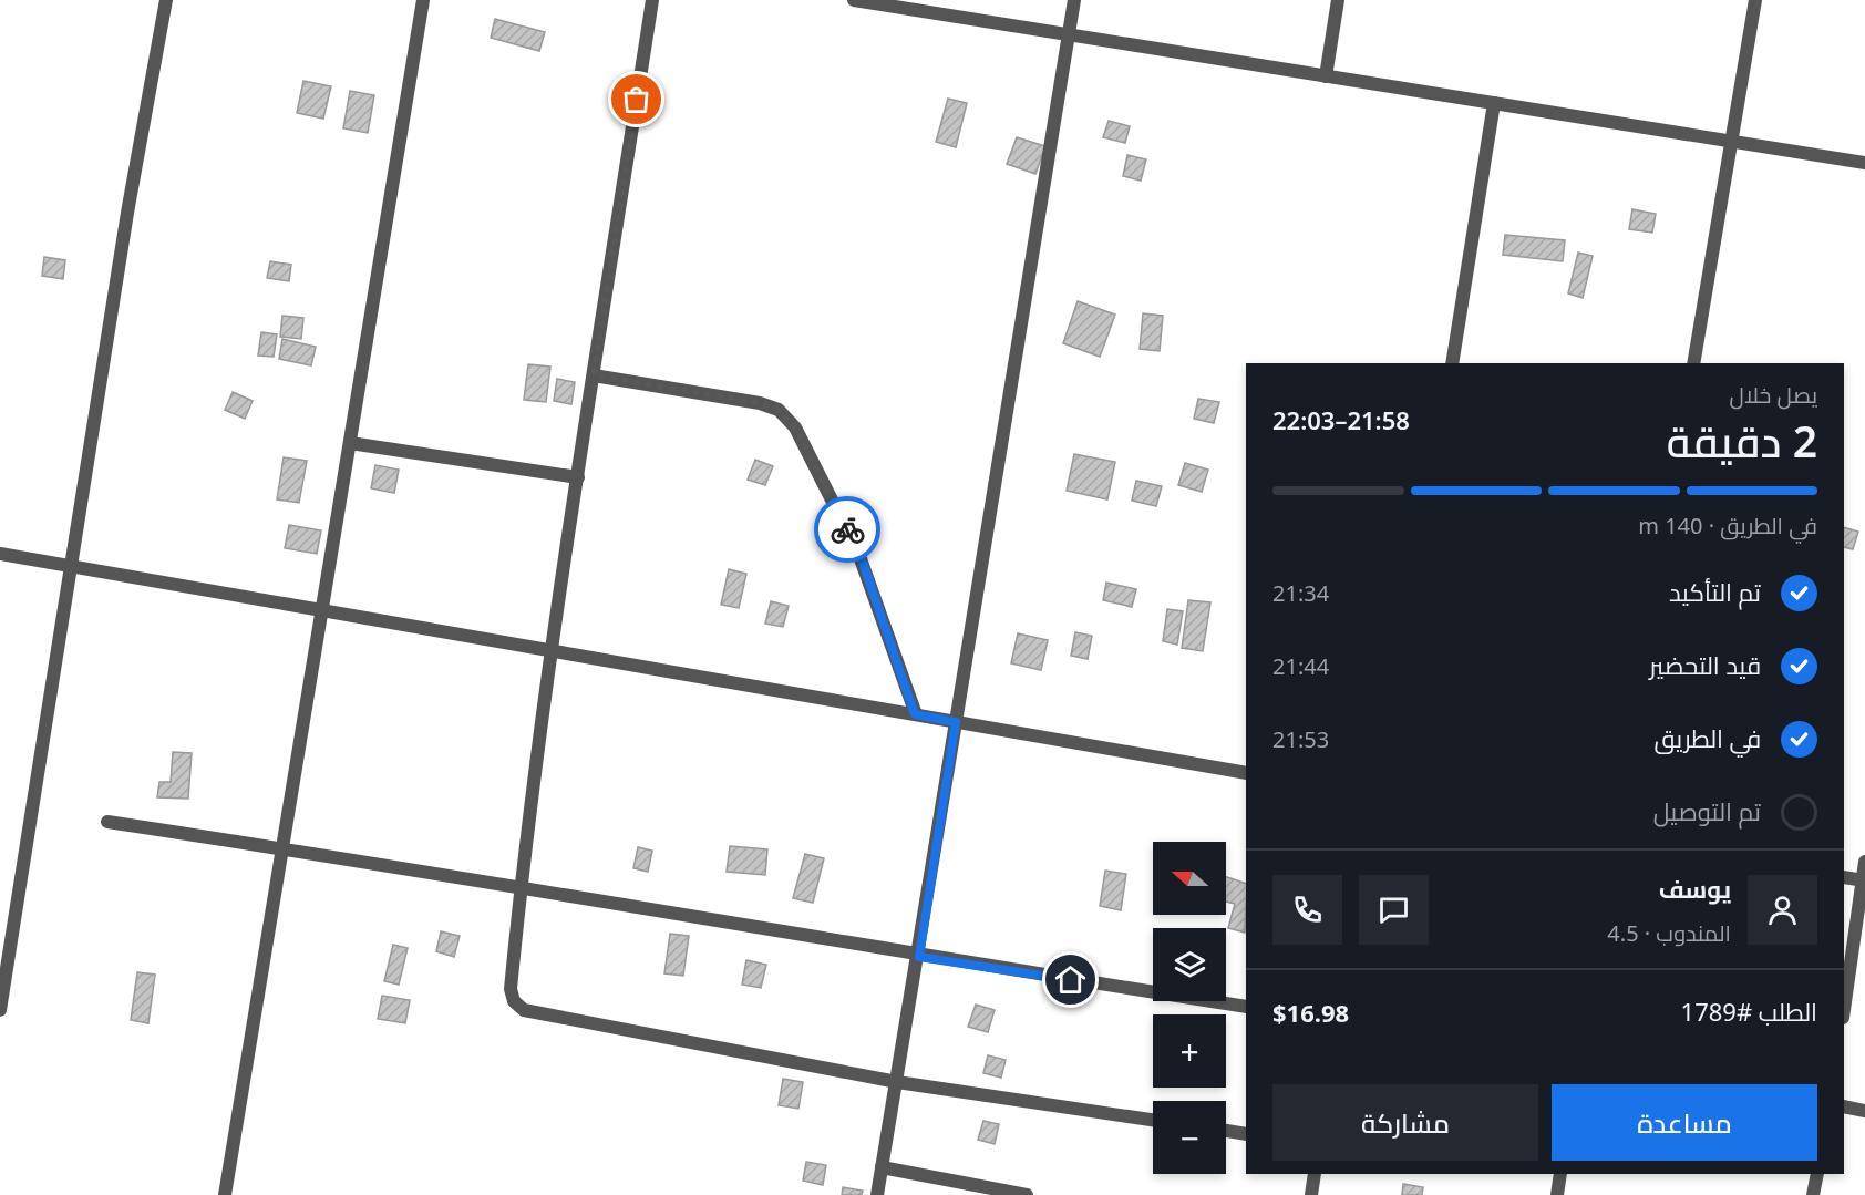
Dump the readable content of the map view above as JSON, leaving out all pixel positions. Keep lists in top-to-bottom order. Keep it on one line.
{"north":"left","page":{"heading":["2 دقيقة","يصل خلال","21:58–22:03"],"panel":["يوسف","المندوب · 4.5","الطلب #1789","$16.98"],"bar":"في الطريق · 140 m","list":[["تم التأكيد","21:34"],["قيد التحضير","21:44"],["في الطريق","21:53"],"تم التوصيل"],"map_buttons":["+","−"],"buttons":["مساعدة","مشاركة"]}}
